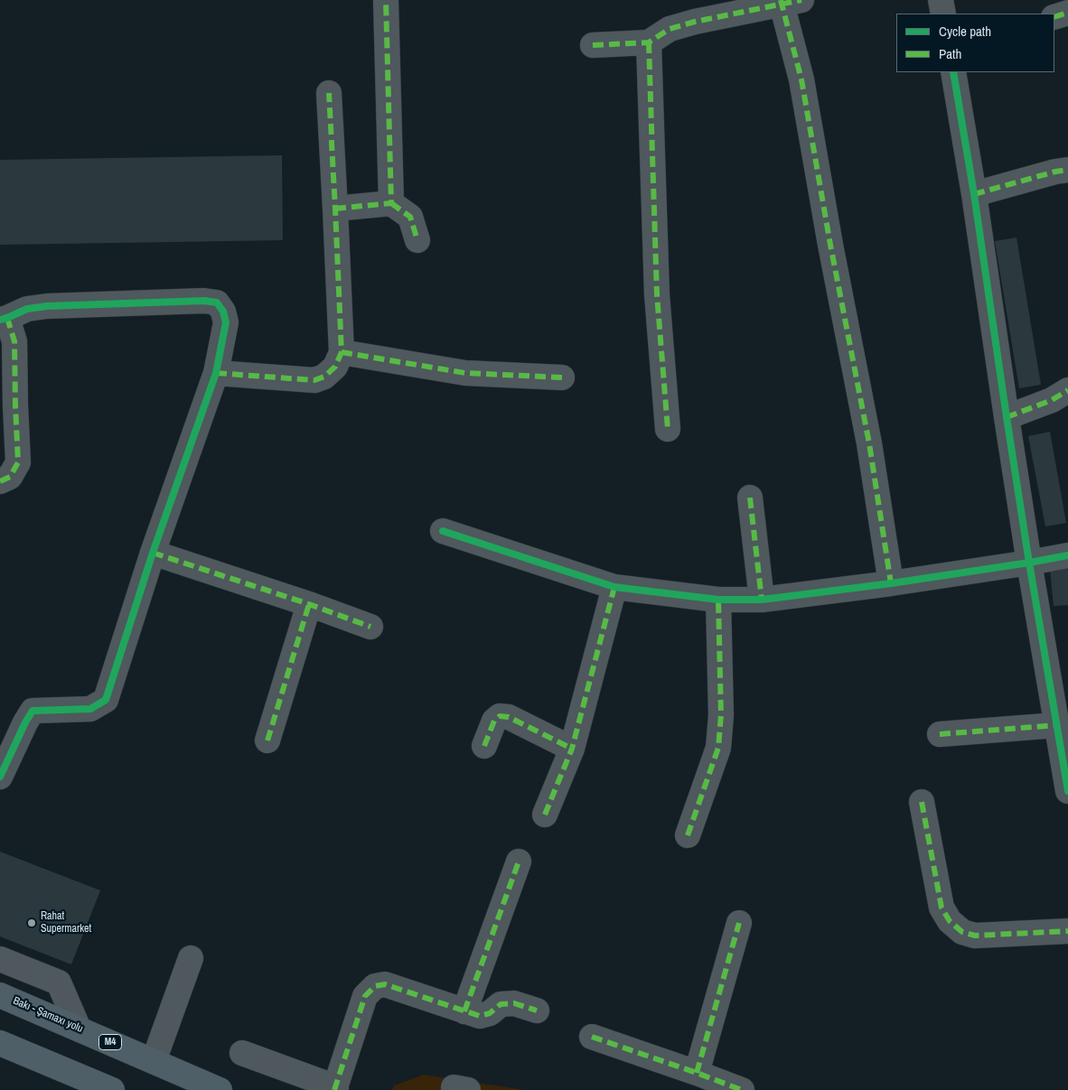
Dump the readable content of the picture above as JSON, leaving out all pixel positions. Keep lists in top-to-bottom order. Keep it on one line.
{"streets":{"highway":["Bakı - Şamaxı yolu","M4"]},"places":["Rahat Supermarket"],"legend":["Cycle path","Path"]}
